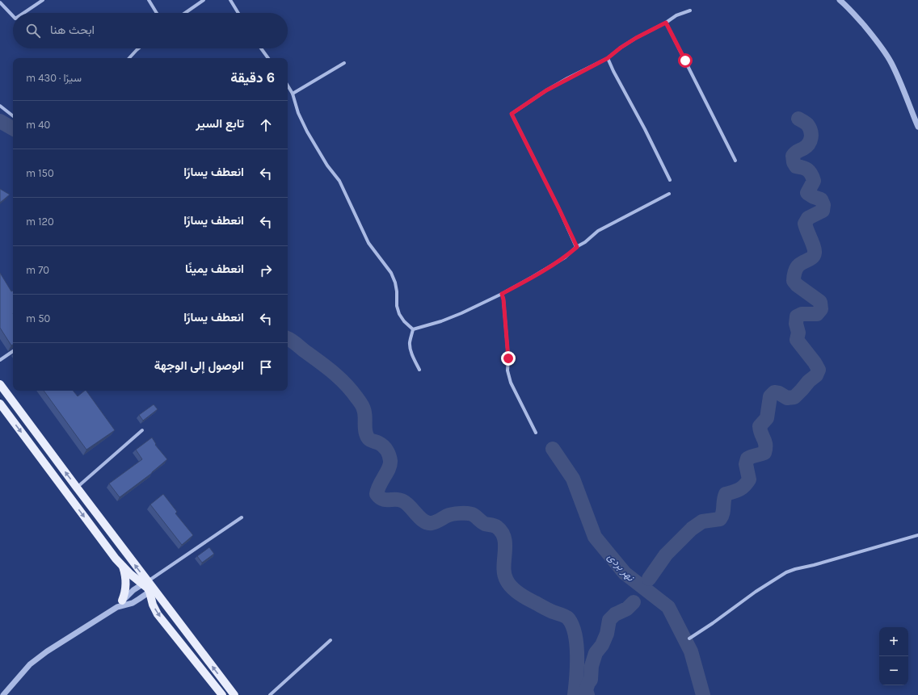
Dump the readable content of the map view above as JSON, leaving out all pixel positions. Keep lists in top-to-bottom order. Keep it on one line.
{"water":["نهر بردى"],"page":{"search":"ابحث هنا","heading":["6 دقيقة","سيرًا · 430 m"],"list":[["تابع السير","40 m"],["انعطف يسارًا","150 m"],["انعطف يسارًا","120 m"],["انعطف يمينًا","70 m"],["انعطف يسارًا","50 m"],"الوصول إلى الوجهة"],"map_buttons":["+","−"]}}
